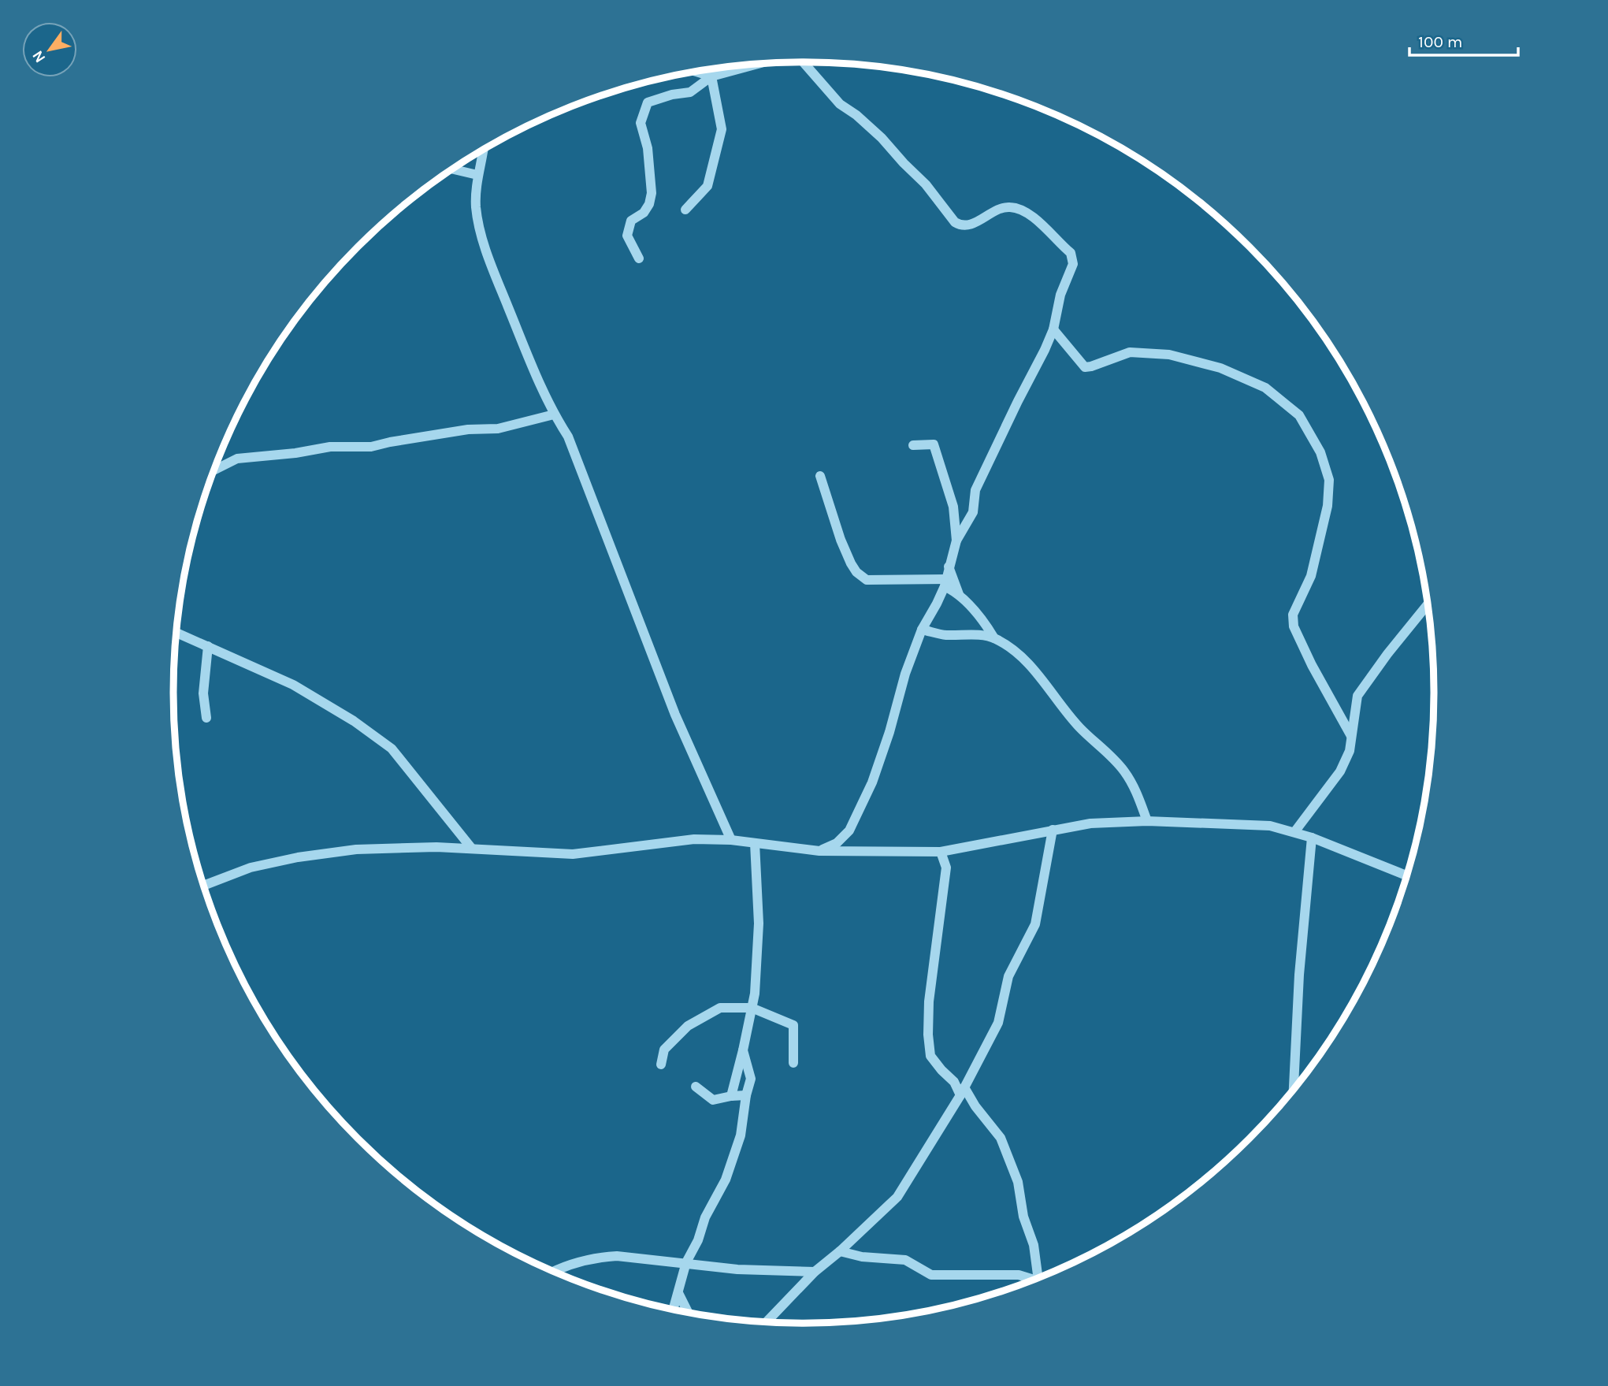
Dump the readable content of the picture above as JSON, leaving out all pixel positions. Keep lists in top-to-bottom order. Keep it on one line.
{"scale_bar":"100 m","north":"bottom left"}
